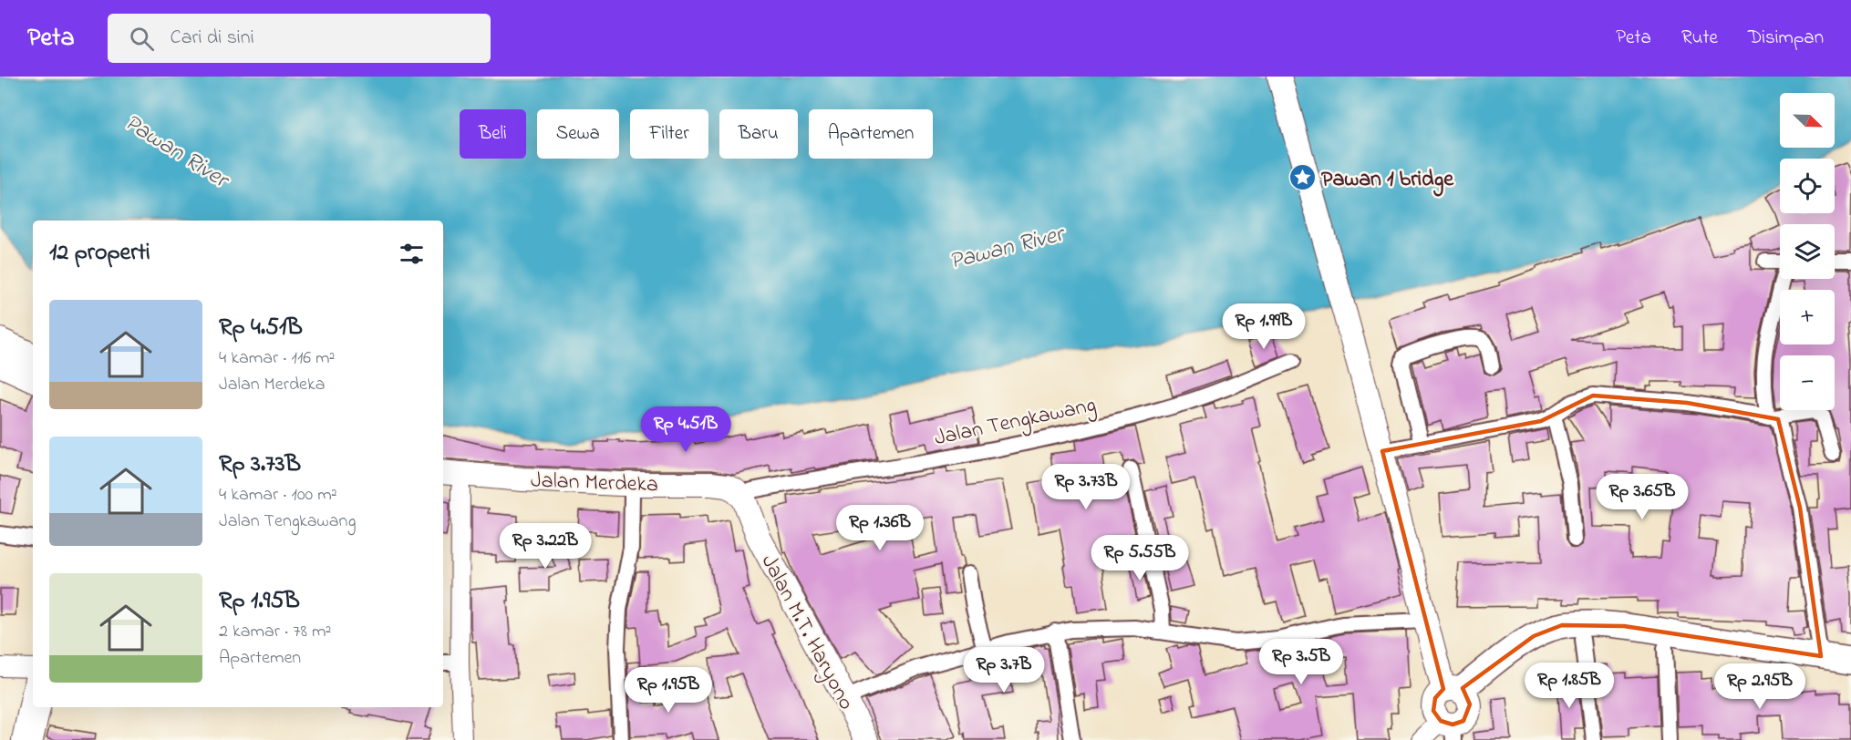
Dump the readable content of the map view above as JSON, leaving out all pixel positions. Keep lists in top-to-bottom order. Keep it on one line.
{"streets":{"main road":["Jalan Merdeka","Jalan M.T. Haryono"],"street":["Jalan Tengkawang"]},"crossings":[["Jalan Tengkawang","Jalan Merdeka"],["Jalan Tengkawang","Jalan M.T. Haryono"],["Jalan Merdeka","Jalan M.T. Haryono"]],"water":["Pawan River"],"places":{"place":["Pawan 1 bridge"]},"north":"bottom right","page":{"header":"Peta","search":"Cari di sini","nav":["Peta","Rute","Disimpan"],"map_buttons":["+","−"],"chip":["Beli","Sewa","Filter","Baru","Apartemen"],"heading":"12 properti","list":[{"name":"Rp 4.51B","note":"4 kamar · 116 m² · Jalan Merdeka"},{"name":"Rp 3.73B","note":"4 kamar · 100 m² · Jalan Tengkawang"},{"name":"Rp 1.95B","note":"2 kamar · 78 m² · Apartemen"}],"price":["Rp 1.99B","Rp 4.51B","Rp 3.73B","Rp 3.65B","Rp 1.36B","Rp 3.22B","Rp 5.55B","Rp 3.5B","Rp 3.7B","Rp 1.85B","Rp 2.95B","Rp 1.95B"]}}
